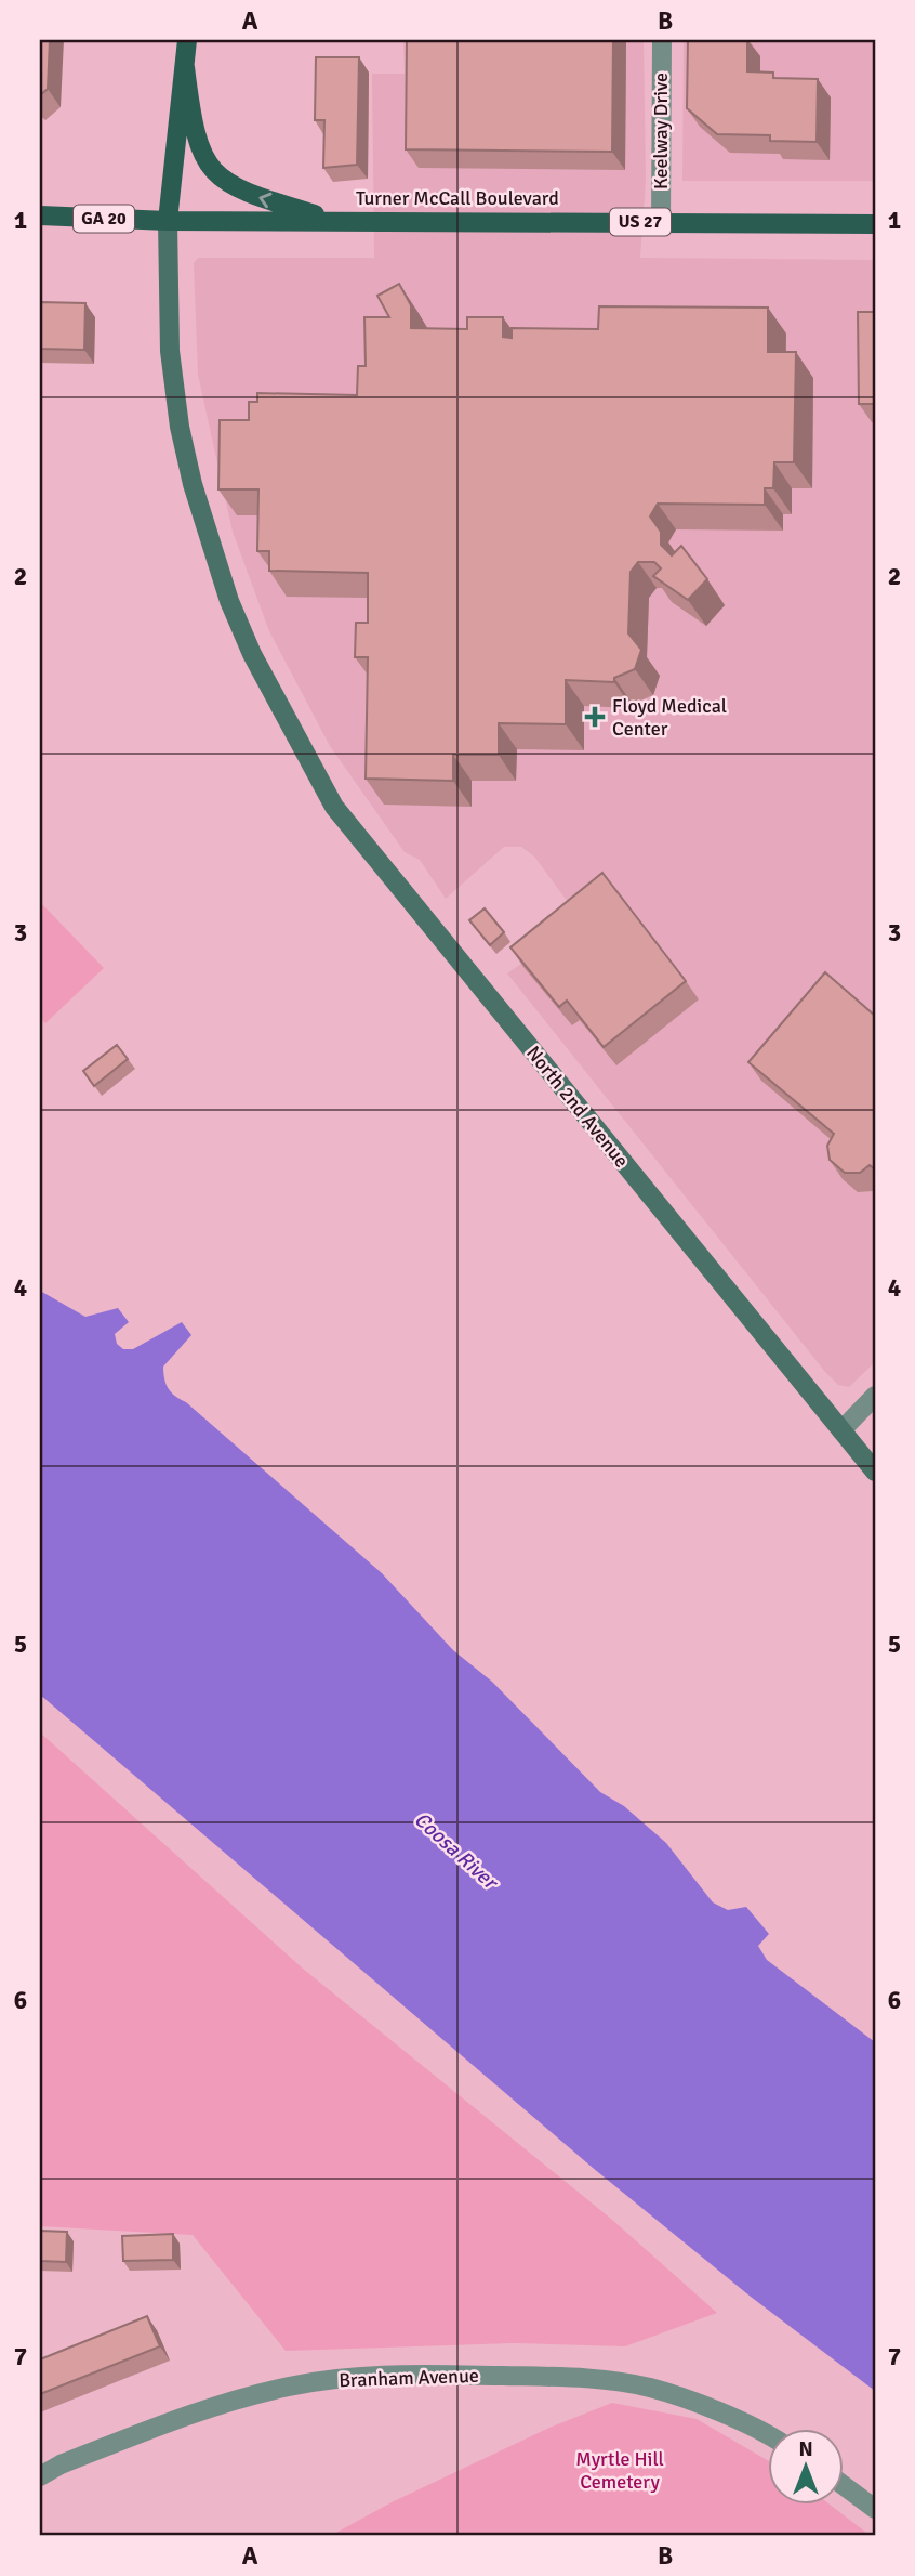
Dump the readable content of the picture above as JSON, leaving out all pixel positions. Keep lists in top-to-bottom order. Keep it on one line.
{"streets":{"main road":["Turner McCall Boulevard","GA 20","US 27","North 2nd Avenue"],"street":["Keelway Drive","Branham Avenue"]},"crossings":[["Keelway Drive","Turner McCall Boulevard"],["Turner McCall Boulevard","US 27"],["Turner McCall Boulevard","North 2nd Avenue"],["US 27","North 2nd Avenue"]],"water":["Coosa River"],"parks":["Myrtle Hill Cemetery"],"places":{"health":["Floyd Medical Center"]},"north":"top","grid":{"columns":["A","B"],"rows":["1","2","3","4","5","6","7"]}}
